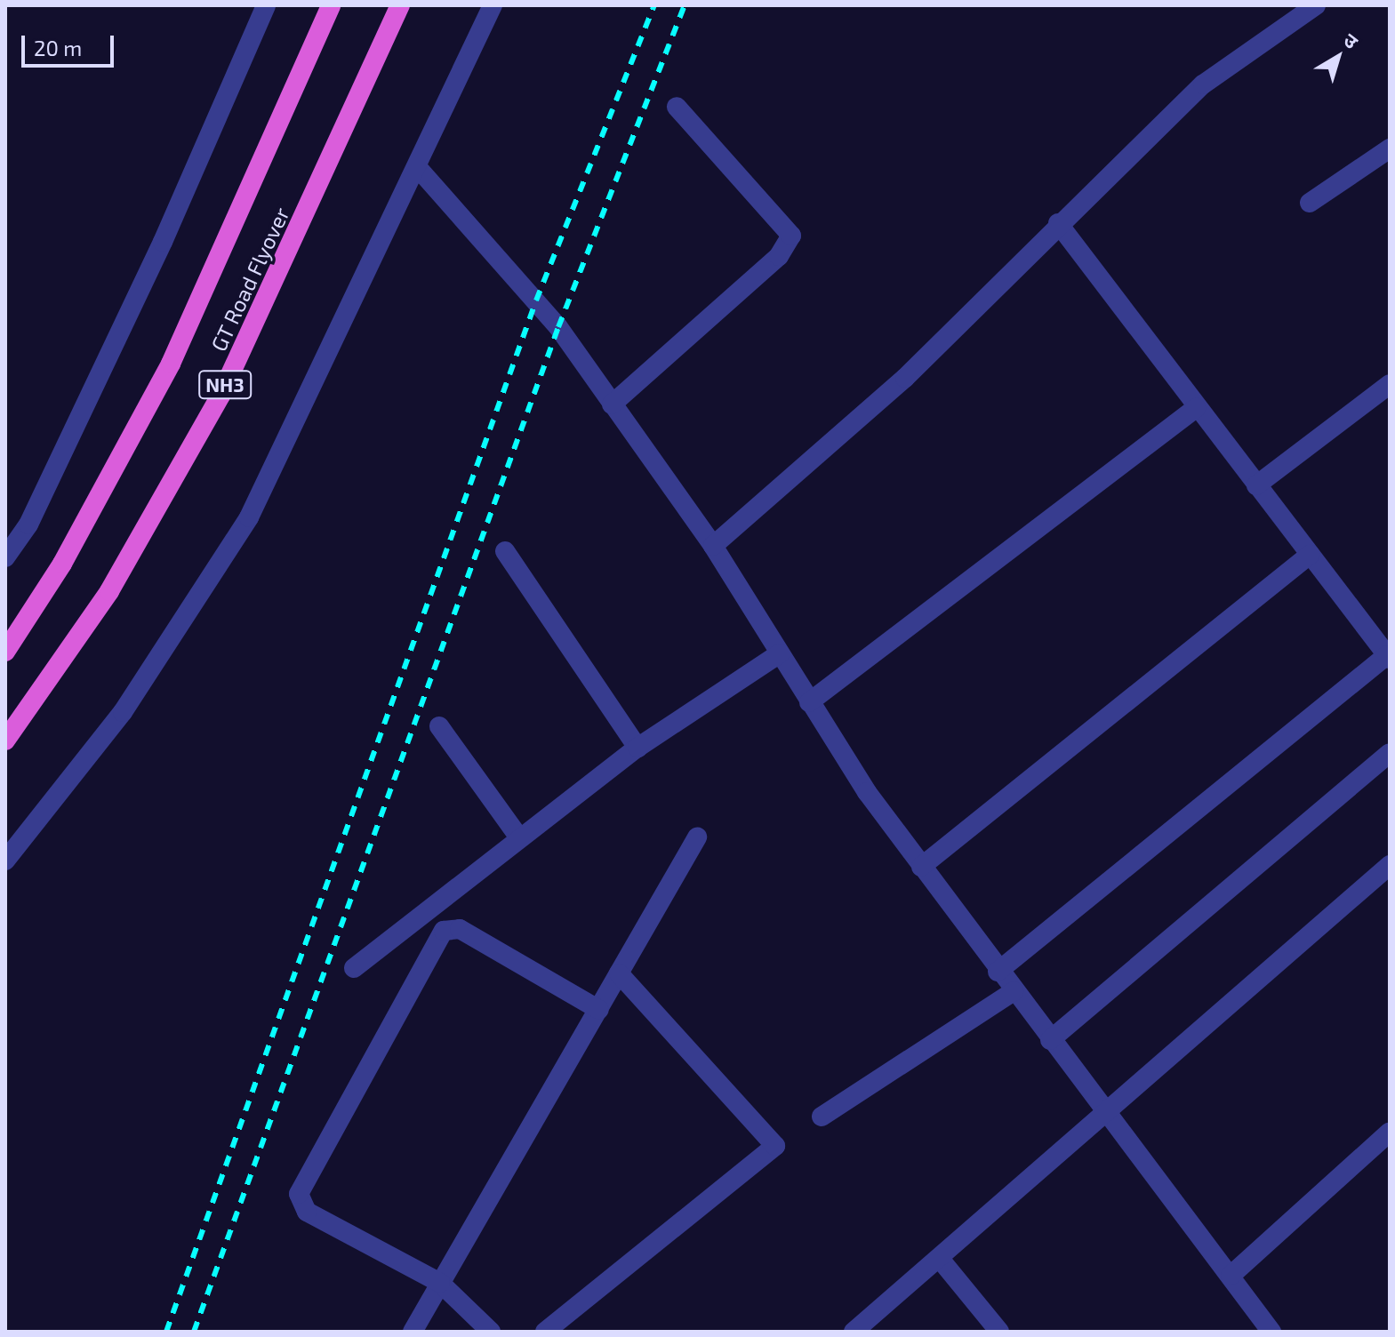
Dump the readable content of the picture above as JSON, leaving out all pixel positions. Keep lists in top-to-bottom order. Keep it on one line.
{"streets":{"highway":["GT Road Flyover","NH3"]},"scale_bar":"20 m","north":"top right"}
